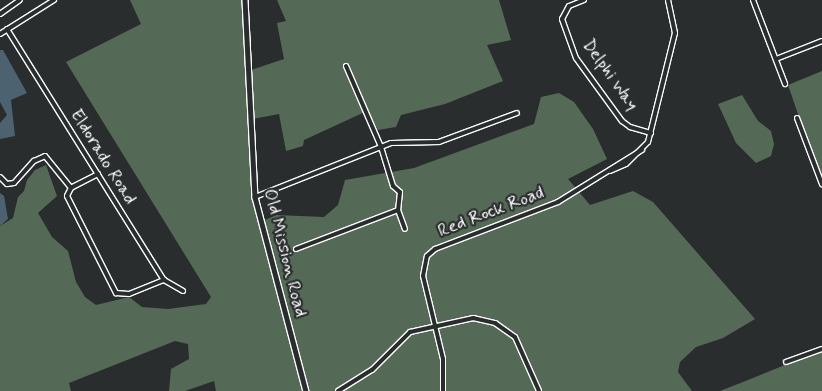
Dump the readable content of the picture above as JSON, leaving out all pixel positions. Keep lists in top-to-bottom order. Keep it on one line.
{"streets":{"street":["Delphi Way","Eldorado Road","Red Rock Road","Old Mission Road"]},"crossings":[["Delphi Way","Red Rock Road"]]}
